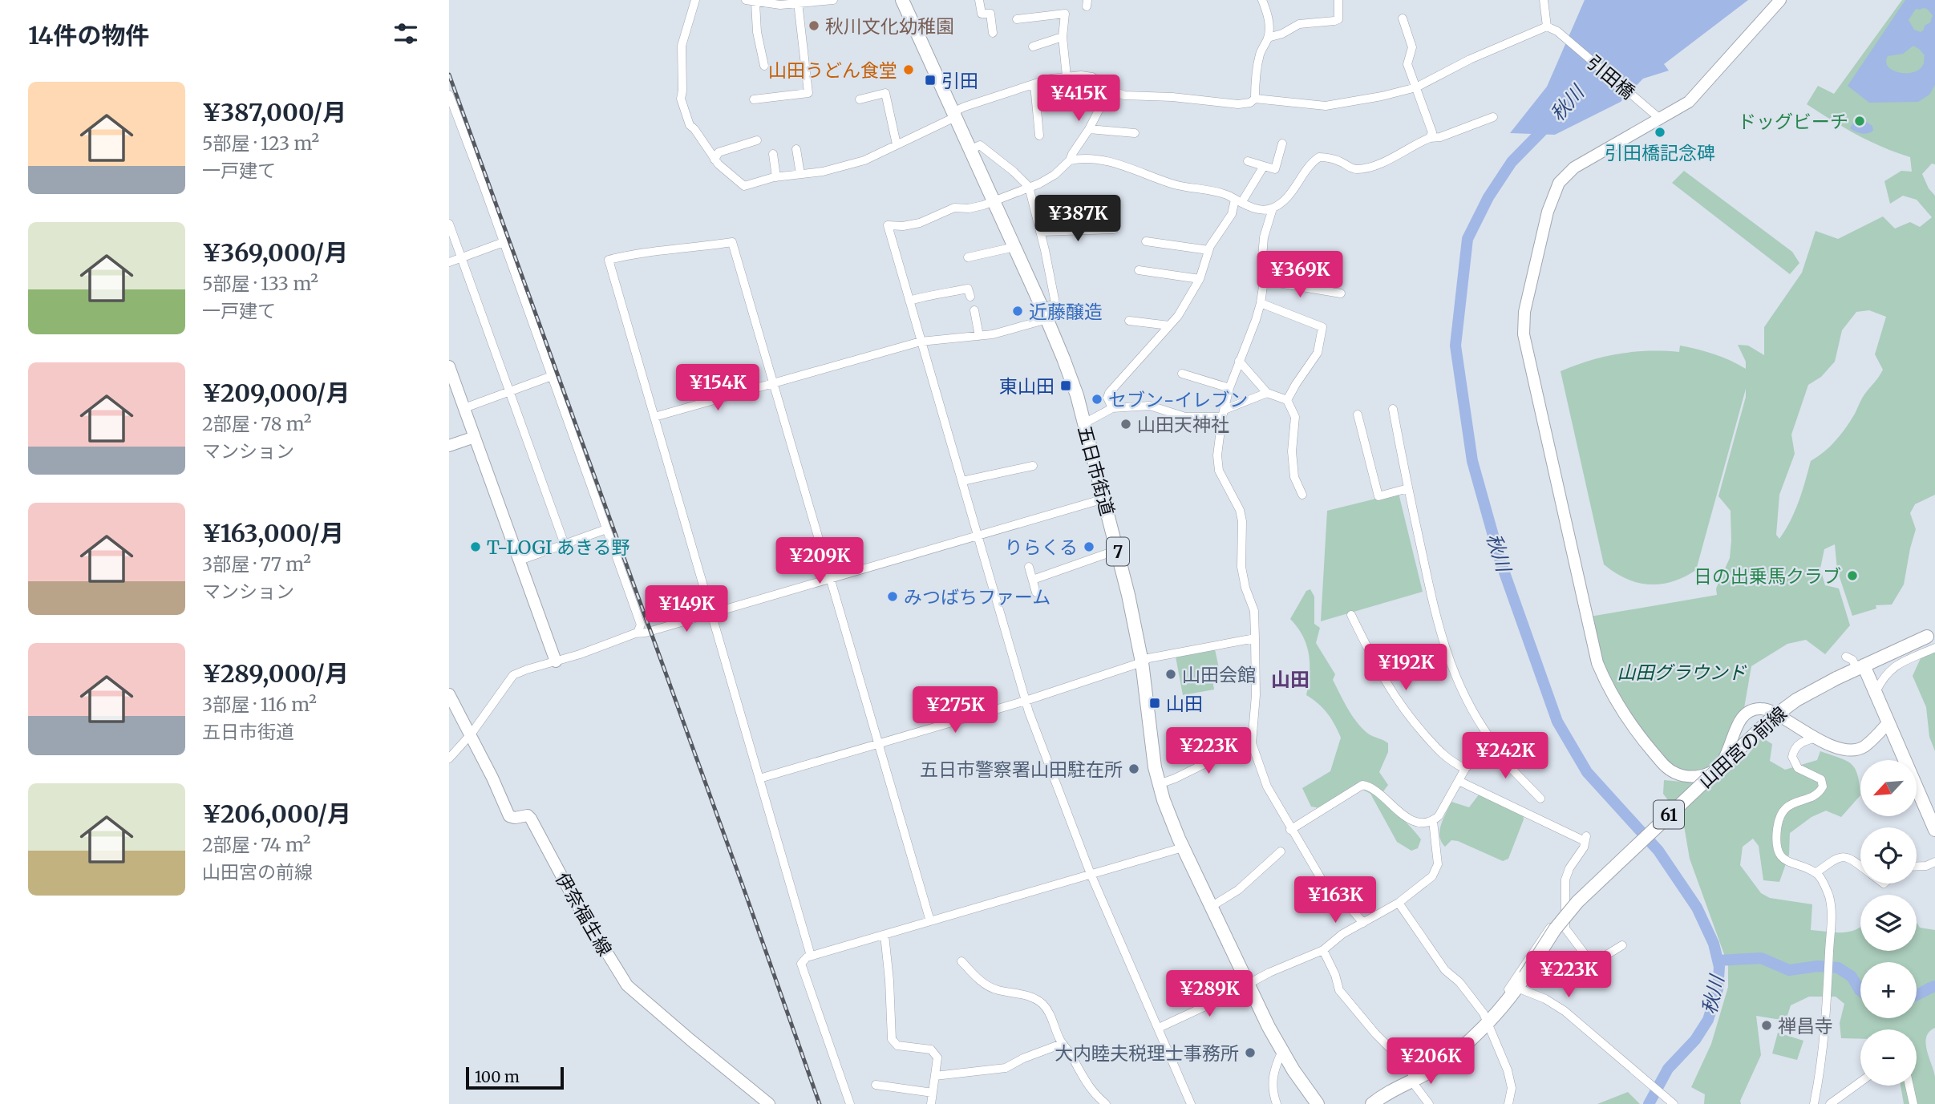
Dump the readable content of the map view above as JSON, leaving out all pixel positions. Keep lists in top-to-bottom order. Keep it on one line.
{"streets":{"main road":["五日市街道","7","山田宮の前線","61"],"street":["引田橋","伊奈福生線"]},"districts":["山田"],"water":["秋川"],"parks":["山田グラウンド"],"places":{"other":["秋川文化幼稚園","山田うどん食堂","ドッグビーチ","引田橋記念碑","近藤醸造","セブン-イレブン","山田天神社","T-LOGI あきる野","りらくる","日の出乗馬クラブ","みつばちファーム","山田会館","五日市警察署山田駐在所","禅昌寺","大内睦夫税理士事務所"],"transit":["引田","東山田","山田"]},"scale_bar":"100 m","north":"bottom left","page":{"heading":"14件の物件","list":[{"name":"¥387,000/月","note":"5部屋 · 123 m² · 一戸建て"},{"name":"¥369,000/月","note":"5部屋 · 133 m² · 一戸建て"},{"name":"¥209,000/月","note":"2部屋 · 78 m² · マンション"},{"name":"¥163,000/月","note":"3部屋 · 77 m² · マンション"},{"name":"¥289,000/月","note":"3部屋 · 116 m² · 五日市街道"},{"name":"¥206,000/月","note":"2部屋 · 74 m² · 山田宮の前線"}],"price":["¥415K","¥387K","¥369K","¥154K","¥209K","¥149K","¥192K","¥275K","¥223K","¥242K","¥163K","¥223K","¥289K","¥206K"],"map_buttons":["+","−"],"scale":"100 m"}}
